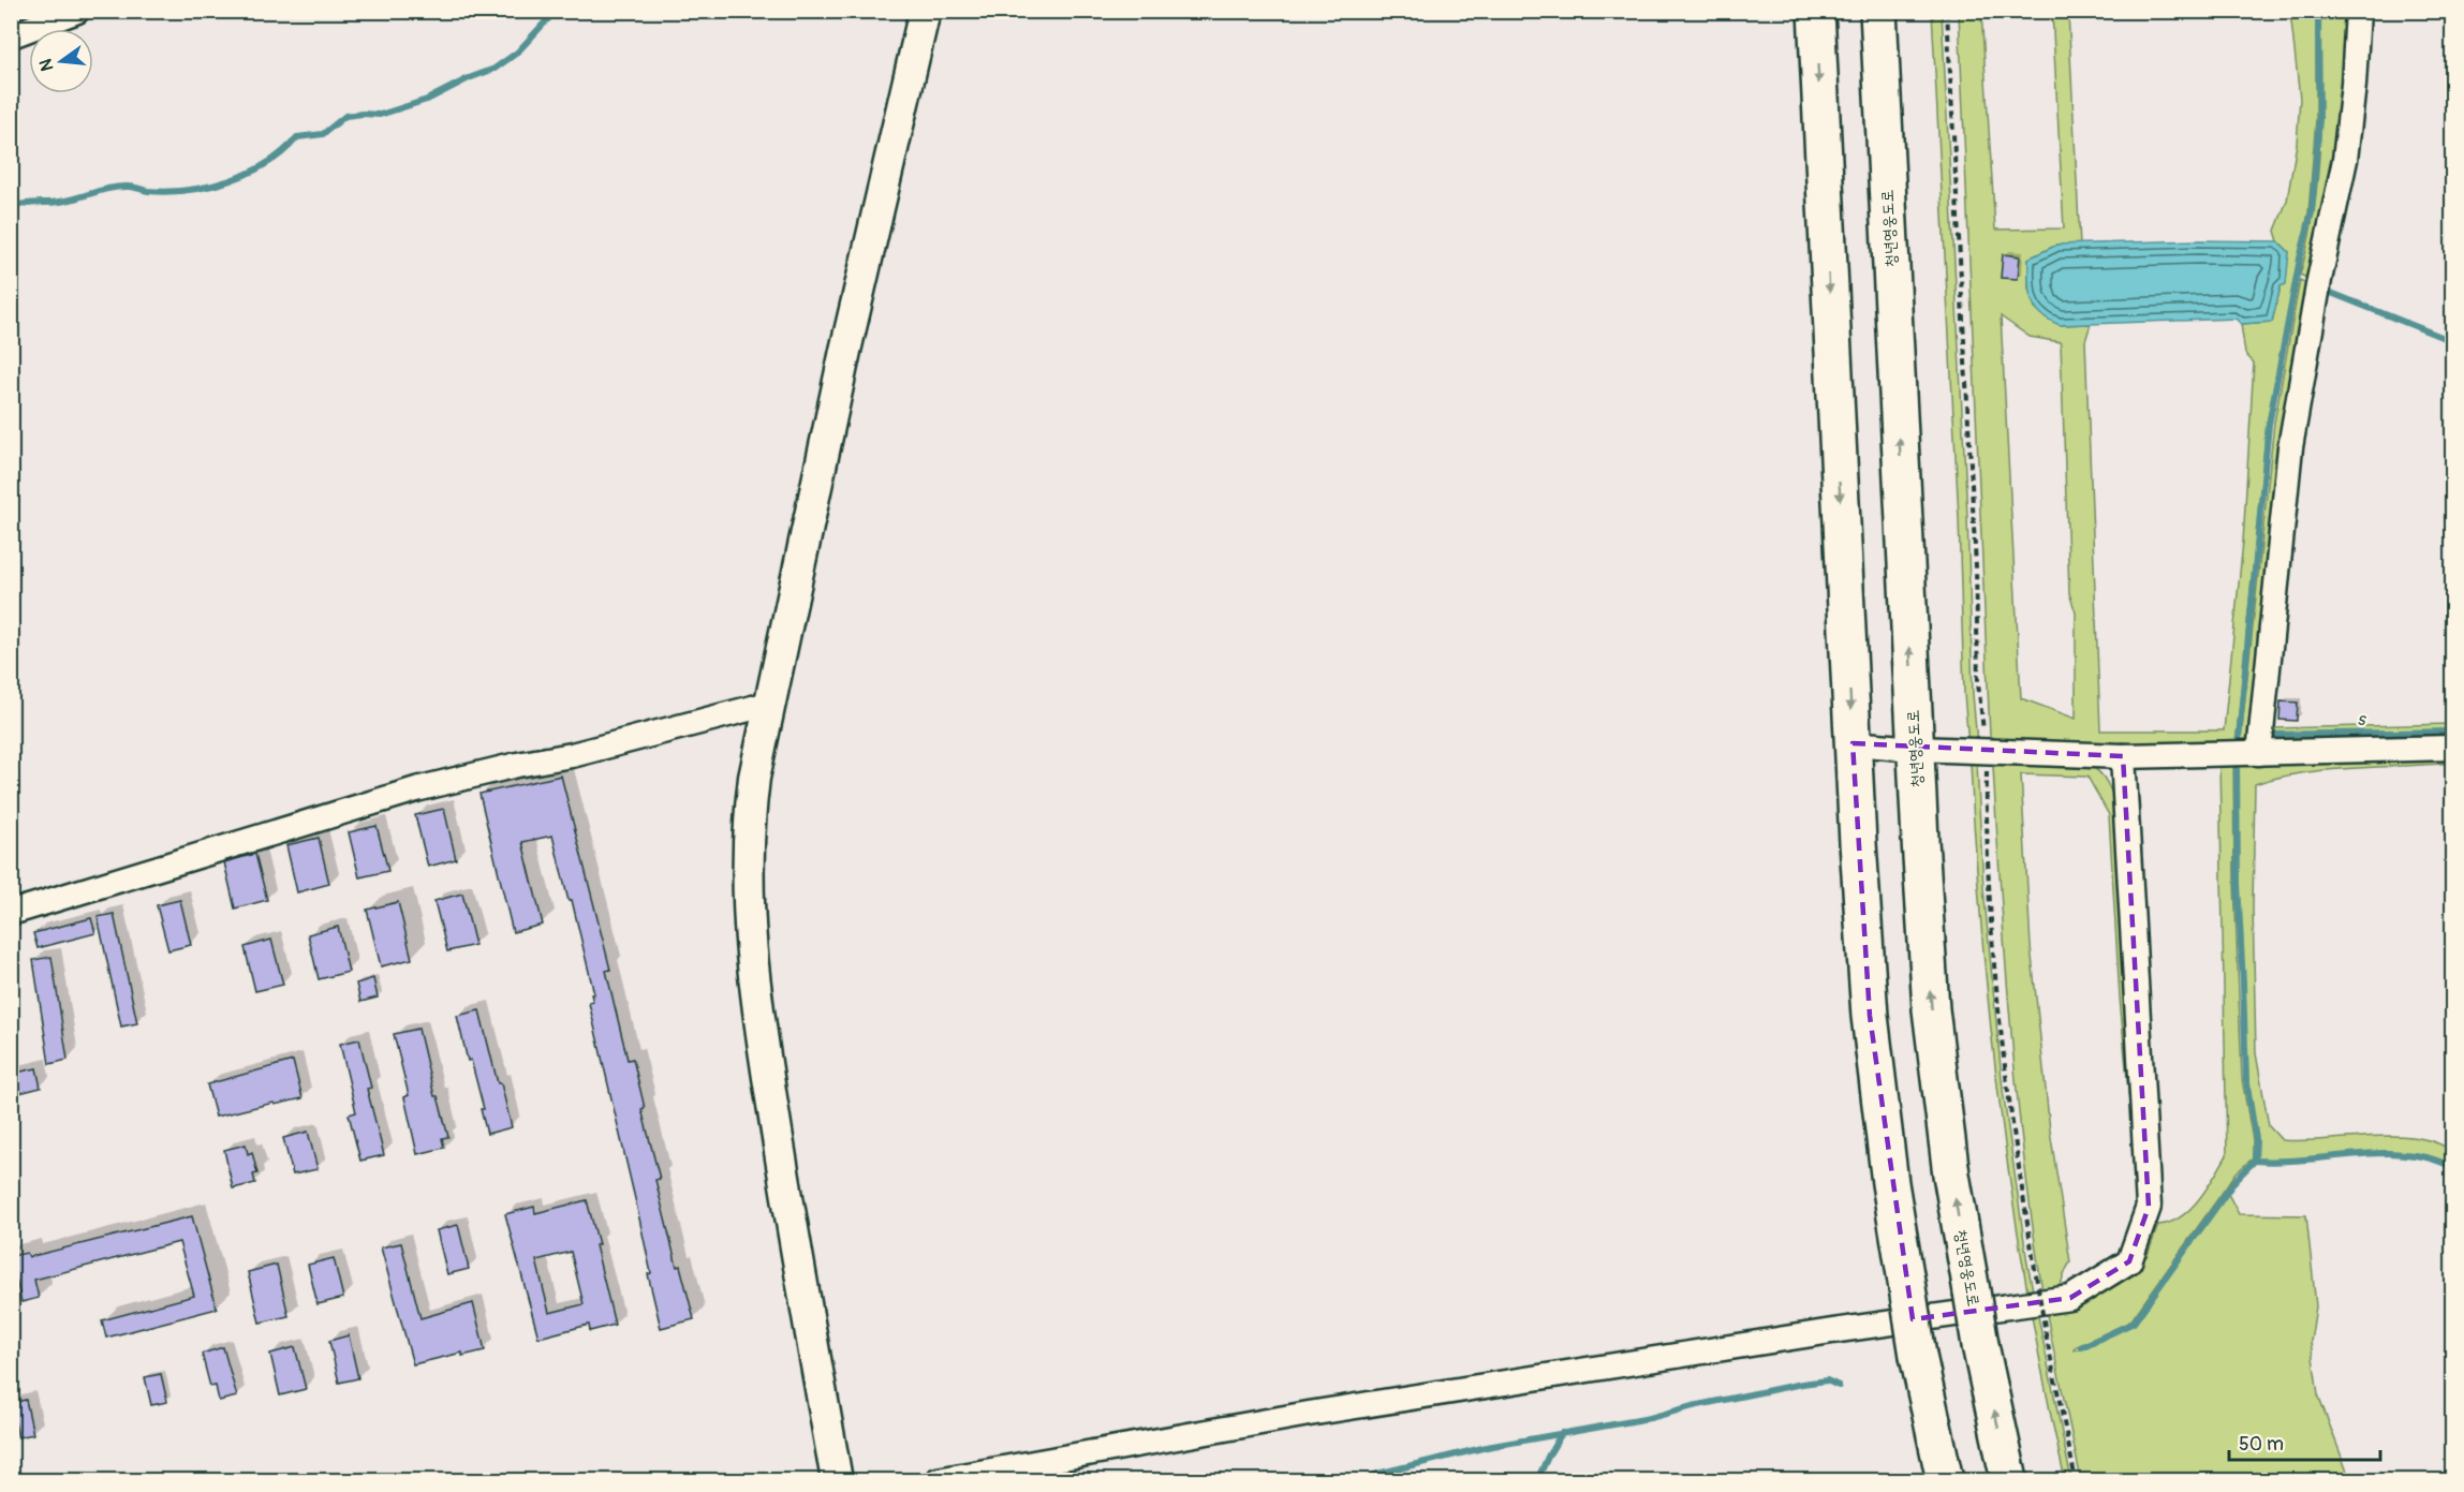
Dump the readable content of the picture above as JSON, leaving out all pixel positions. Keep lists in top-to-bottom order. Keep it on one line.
{"streets":{"highway":["청년영웅도로"]},"water":["s"],"scale_bar":"50 m","north":"left"}
